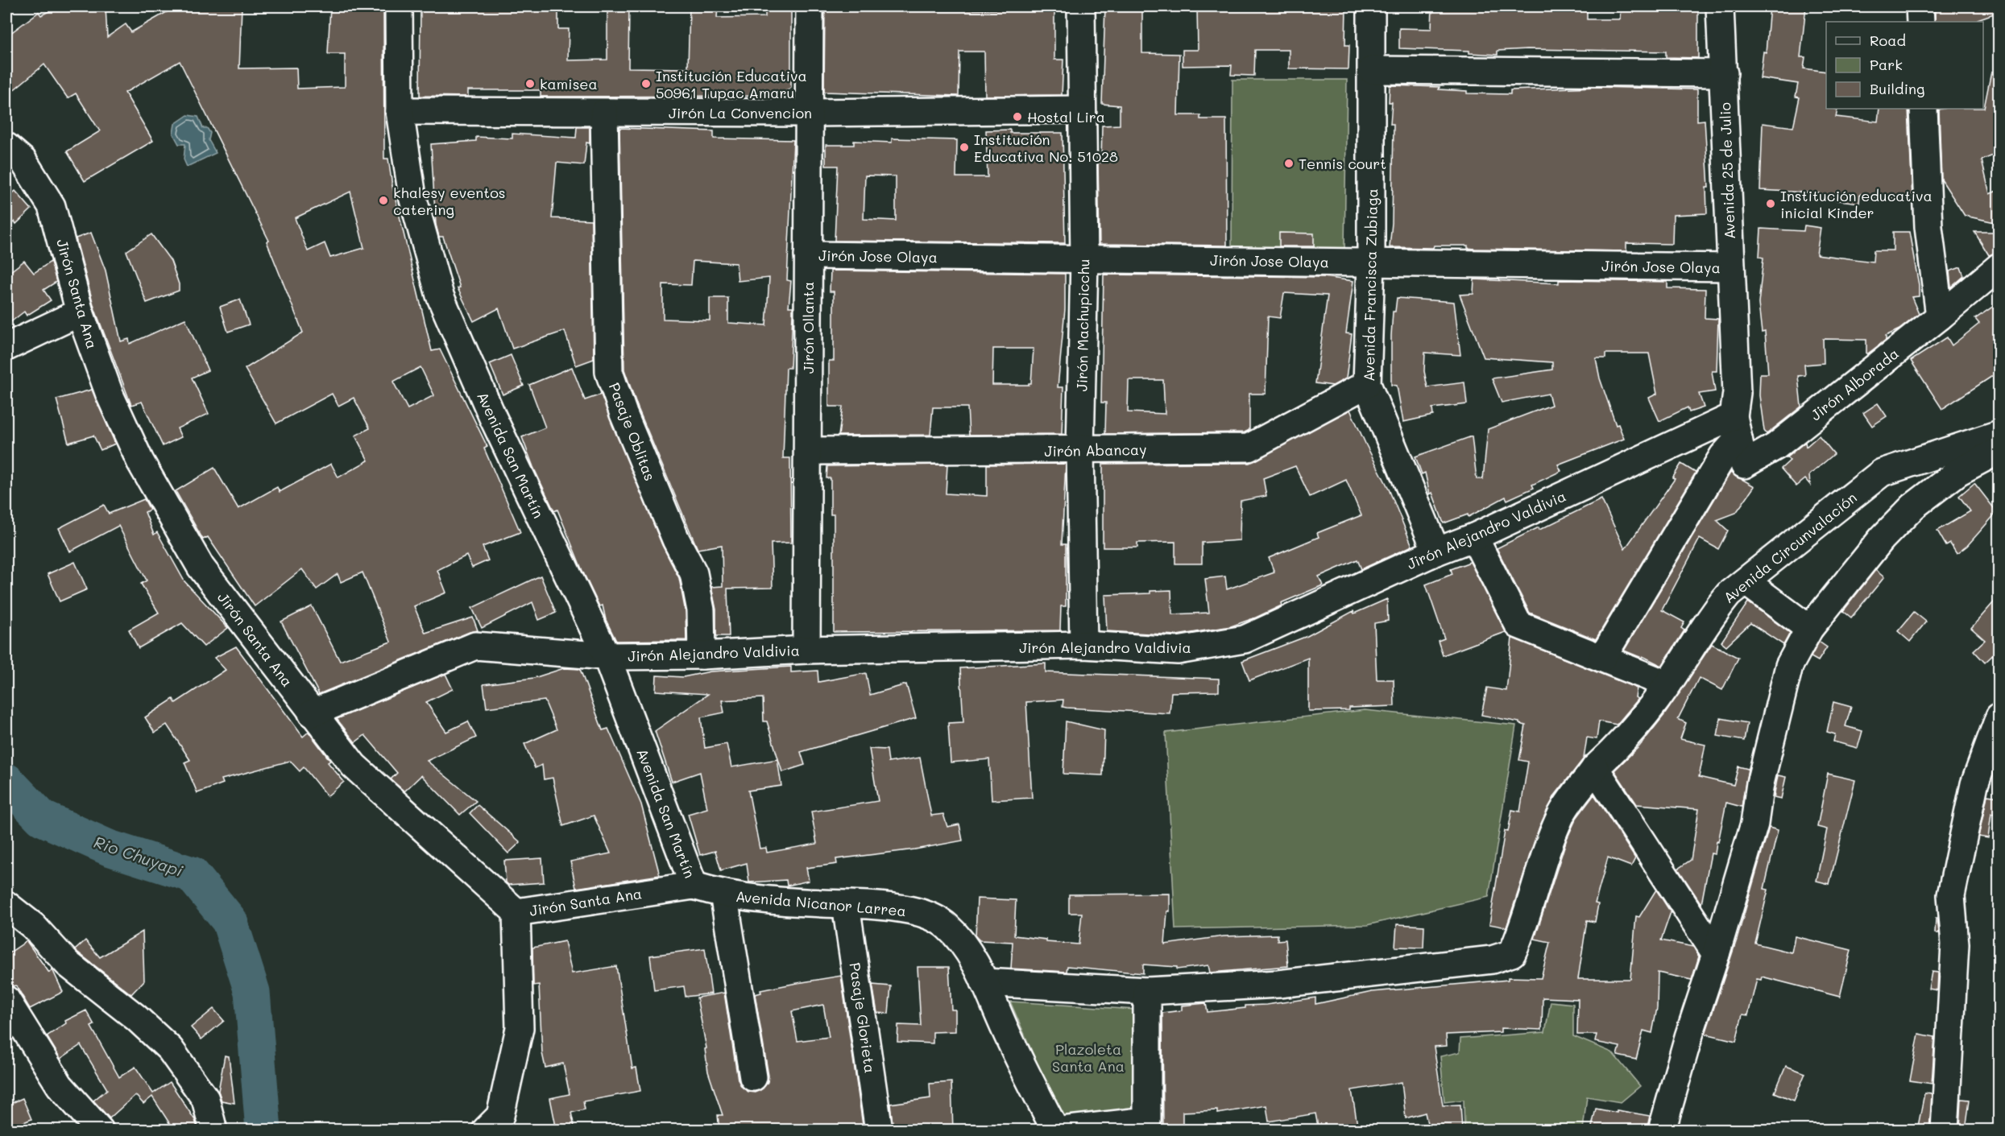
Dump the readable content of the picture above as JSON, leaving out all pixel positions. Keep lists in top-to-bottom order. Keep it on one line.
{"streets":{"street":["Jirón La Convencion","Avenida 25 de Julio","Jirón Jose Olaya","Avenida Francisca Zubiaga","Jirón Santa Ana","Jirón Machupicchu","Jirón Ollanta","Jirón Alborada","Pasaje Oblitas","Jirón Abancay","Avenida San Martín","Jirón Alejandro Valdivia","Avenida Circunvalación","Avenida Nicanor Larrea","Pasaje Glorieta"]},"crossings":[["Jirón La Convencion","Jirón Machupicchu"],["Jirón La Convencion","Jirón Ollanta"],["Jirón La Convencion","Pasaje Oblitas"],["Jirón La Convencion","Avenida San Martín"],["Avenida 25 de Julio","Jirón Jose Olaya"],["Avenida 25 de Julio","Jirón Alborada"],["Avenida 25 de Julio","Jirón Alejandro Valdivia"],["Jirón Jose Olaya","Avenida Francisca Zubiaga"],["Jirón Jose Olaya","Jirón Machupicchu"],["Jirón Jose Olaya","Jirón Ollanta"],["Avenida Francisca Zubiaga","Jirón Abancay"],["Avenida Francisca Zubiaga","Jirón Alejandro Valdivia"],["Jirón Santa Ana","Avenida San Martín"],["Jirón Santa Ana","Jirón Alejandro Valdivia"],["Jirón Santa Ana","Avenida Nicanor Larrea"],["Jirón Machupicchu","Jirón Abancay"],["Jirón Machupicchu","Jirón Alejandro Valdivia"],["Jirón Ollanta","Jirón Abancay"],["Jirón Ollanta","Jirón Alejandro Valdivia"],["Jirón Alborada","Jirón Alejandro Valdivia"],["Pasaje Oblitas","Jirón Alejandro Valdivia"],["Avenida San Martín","Jirón Alejandro Valdivia"],["Avenida San Martín","Avenida Nicanor Larrea"],["Avenida Nicanor Larrea","Pasaje Glorieta"]],"water":["Rio Chuyapi"],"parks":["Plazoleta Santa Ana"],"places":["kamisea","Institución Educativa 50961 Tupac Amaru","Hostal Lira","Institución Educativa No. 51028","Tennis court","khalesy eventos catering","Institución educativa inicial Kinder"],"legend":["Road","Park","Building"]}
